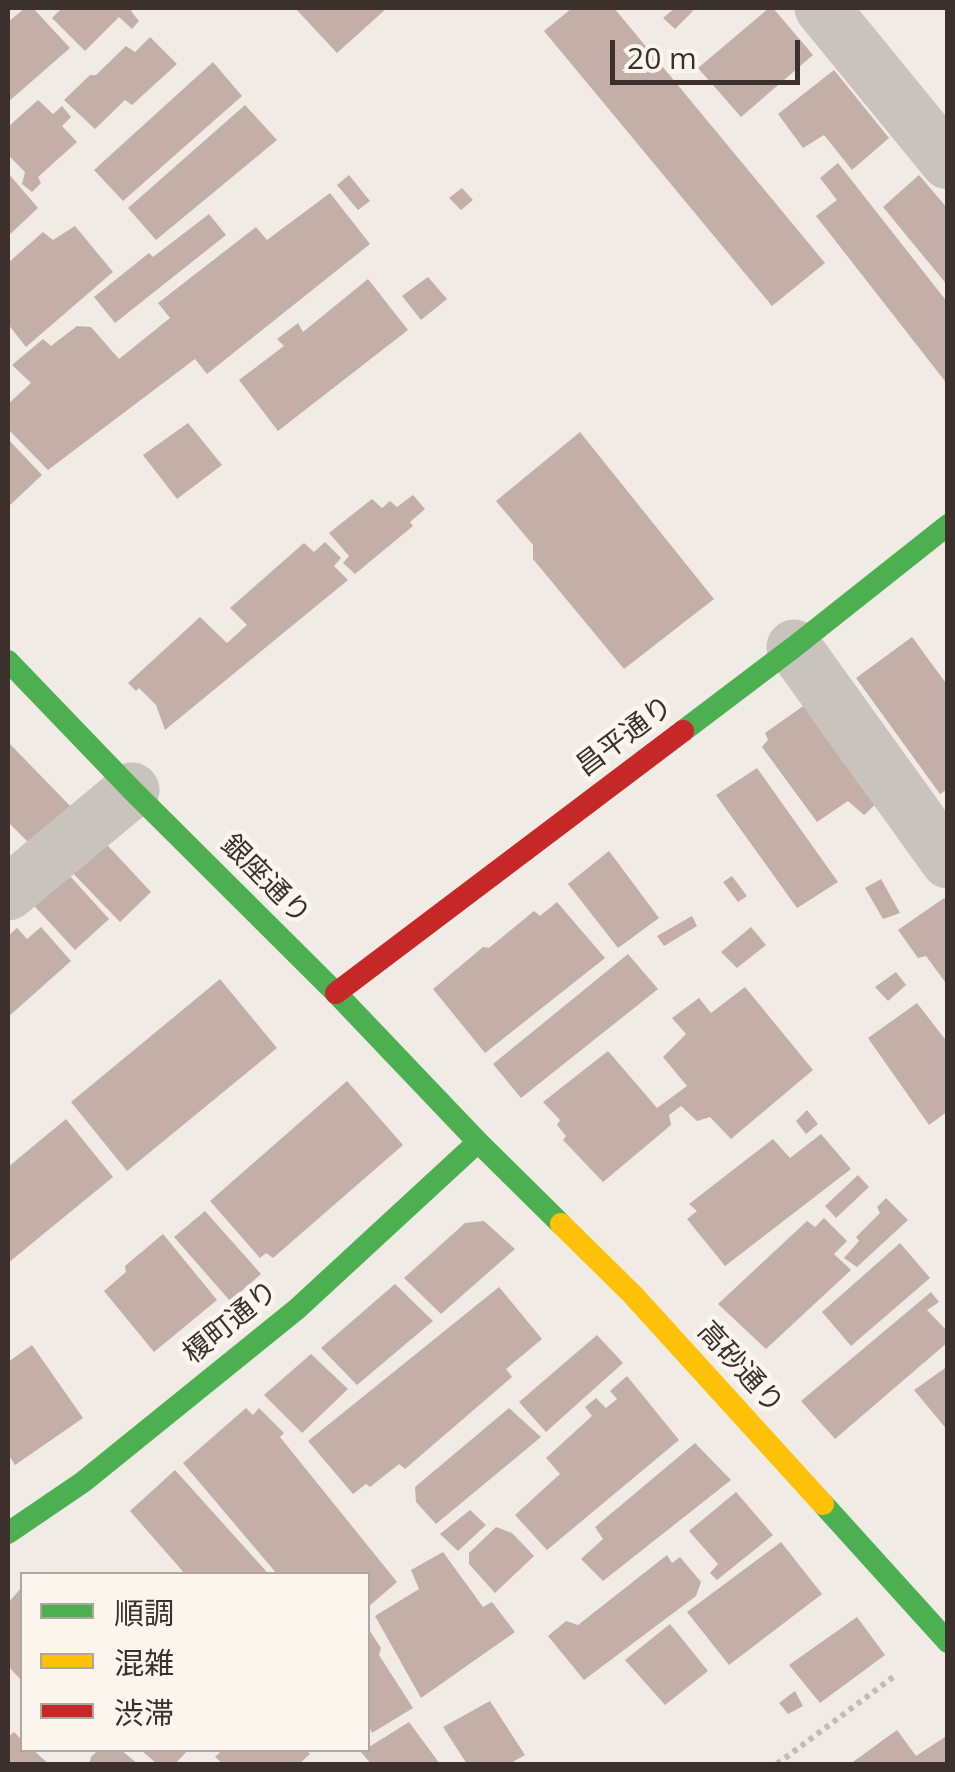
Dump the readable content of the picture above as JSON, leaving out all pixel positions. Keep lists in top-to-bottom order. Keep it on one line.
{"streets":{"street":["昌平通り","銀座通り","榎町通り","高砂通り"]},"crossings":[["昌平通り","銀座通り"],["銀座通り","榎町通り"],["銀座通り","高砂通り"],["榎町通り","高砂通り"]],"legend":["順調","混雑","渋滞"],"scale_bar":"20 m"}
